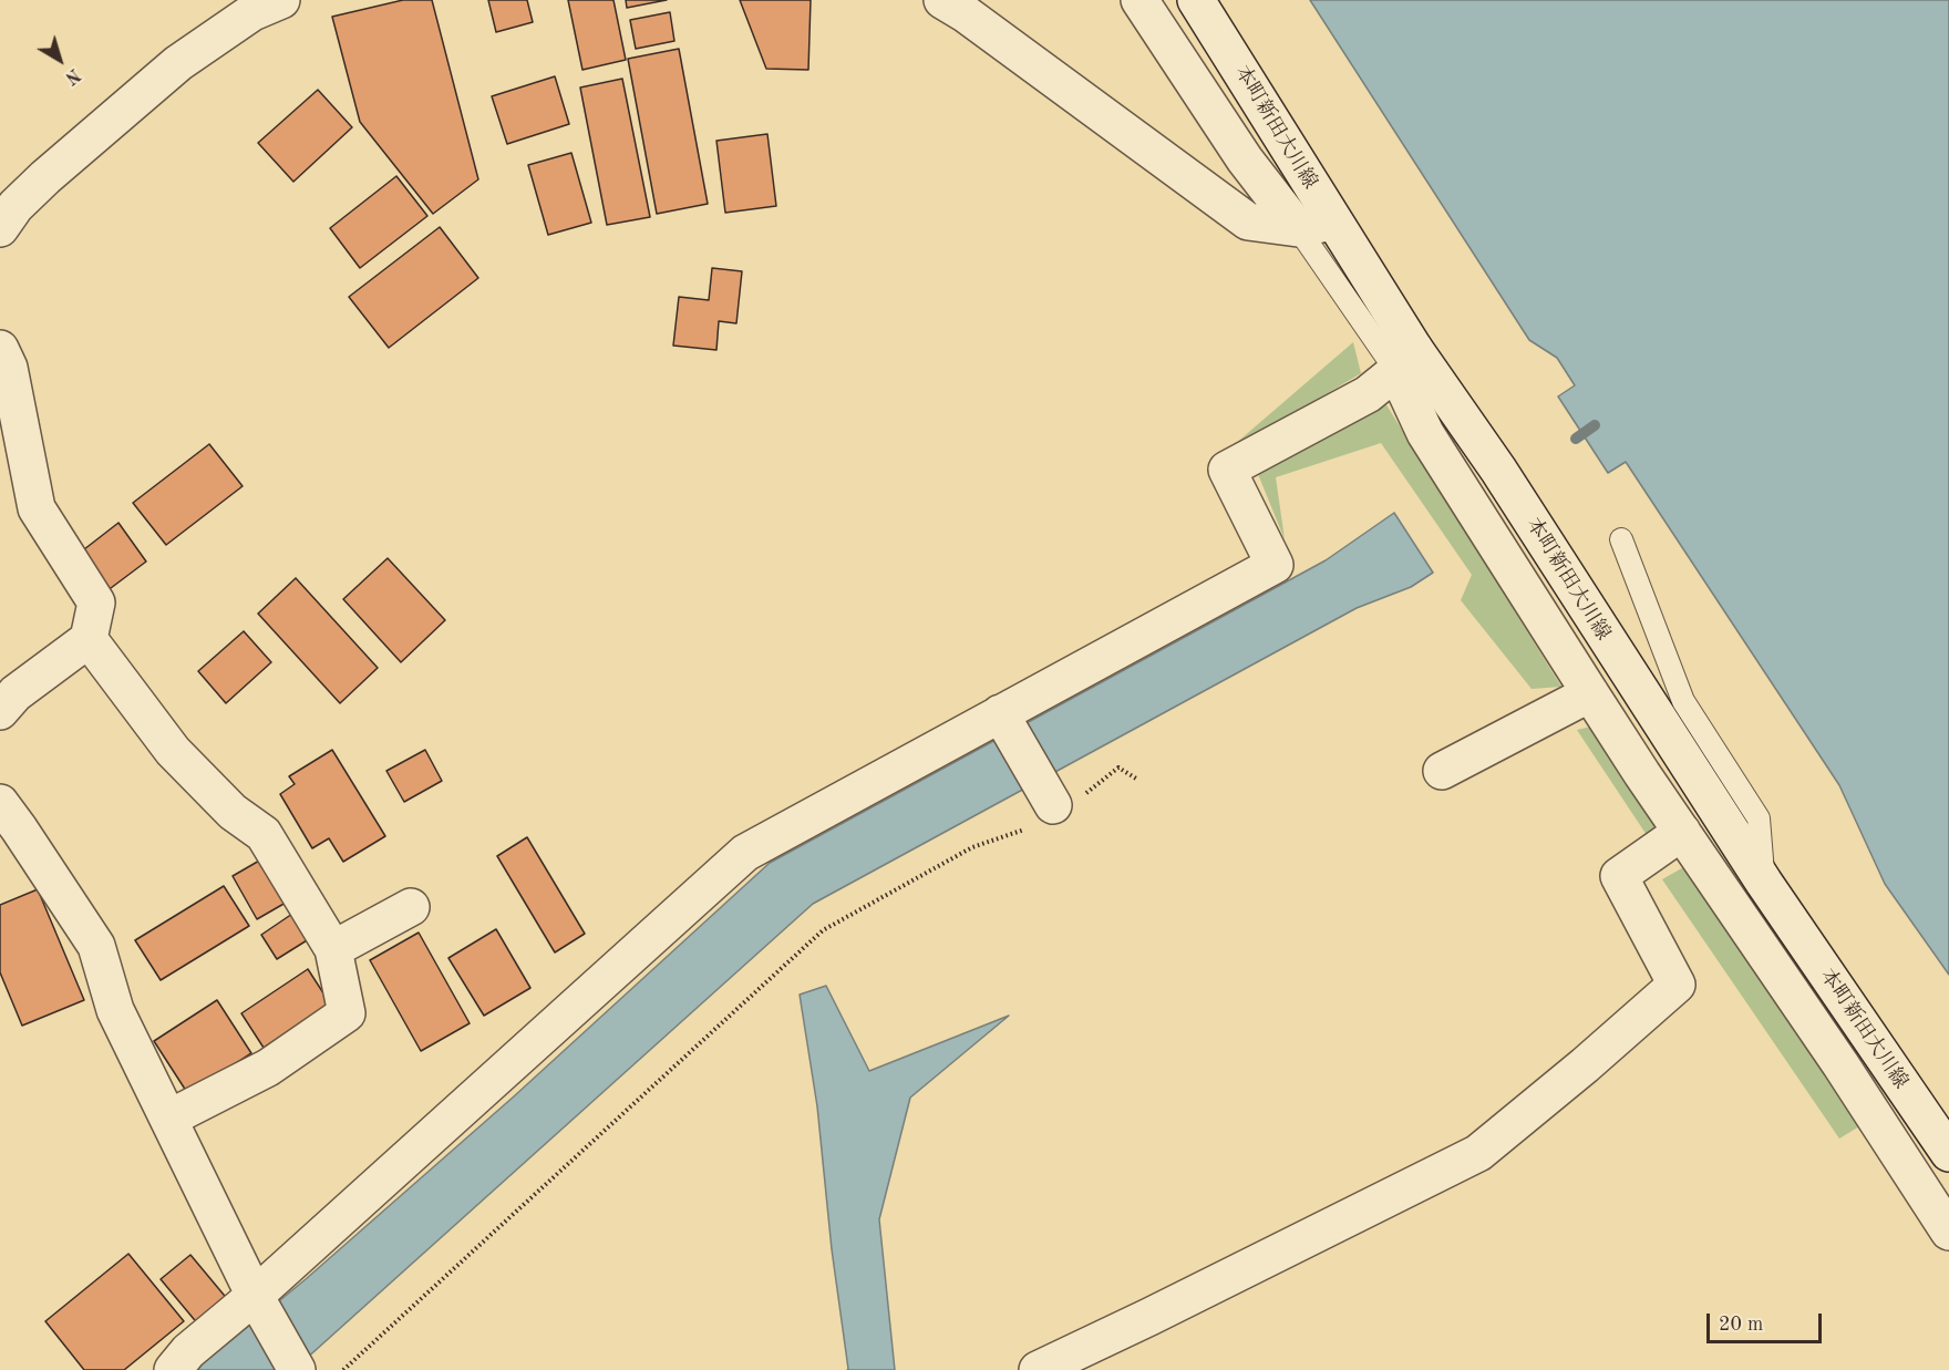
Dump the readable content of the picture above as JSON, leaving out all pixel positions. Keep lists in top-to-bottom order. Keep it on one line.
{"streets":{"street":["本町新田大川線"]},"scale_bar":"20 m","north":"bottom right"}
